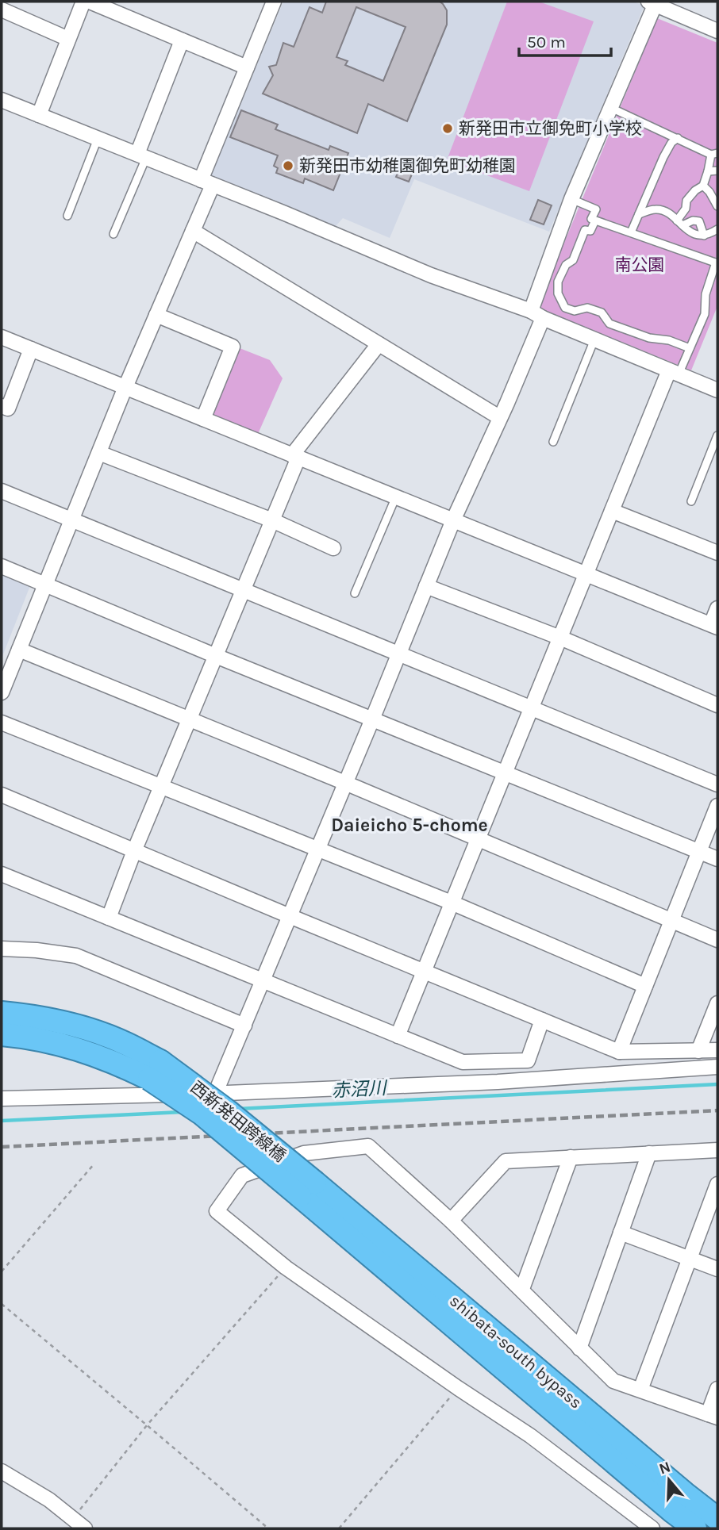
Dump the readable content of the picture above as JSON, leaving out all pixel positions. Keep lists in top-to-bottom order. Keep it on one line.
{"streets":{"highway":["西新発田跨線橋","shibata-south bypass"]},"crossings":[["西新発田跨線橋","shibata-south bypass"]],"districts":["Daieicho 5-chome"],"water":["赤沼川"],"parks":["南公園"],"places":["新発田市立御免町小学校","新発田市幼稚園御免町幼稚園"],"scale_bar":"50 m","north":"top"}
